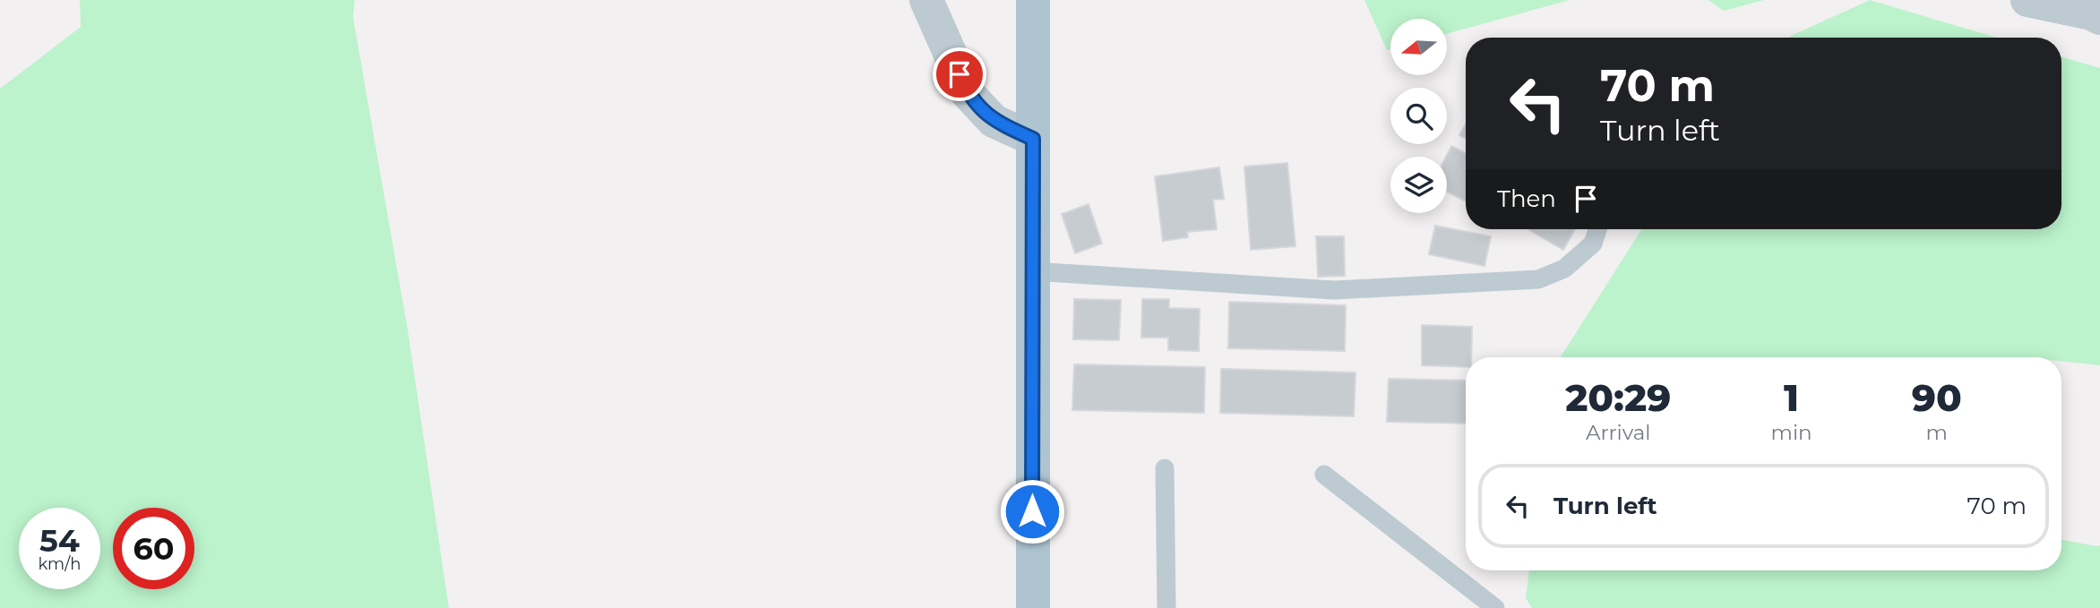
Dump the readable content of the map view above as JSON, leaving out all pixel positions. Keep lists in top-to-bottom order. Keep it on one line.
{"north":"left","page":{"turn":["70 m","Turn left"],"then":"Then","eta":["20:29","Arrival","1","min","90","m"],"list":[{"name":"Turn left","value":"70 m"}],"speed":"54 km/h","limit":"60"}}
